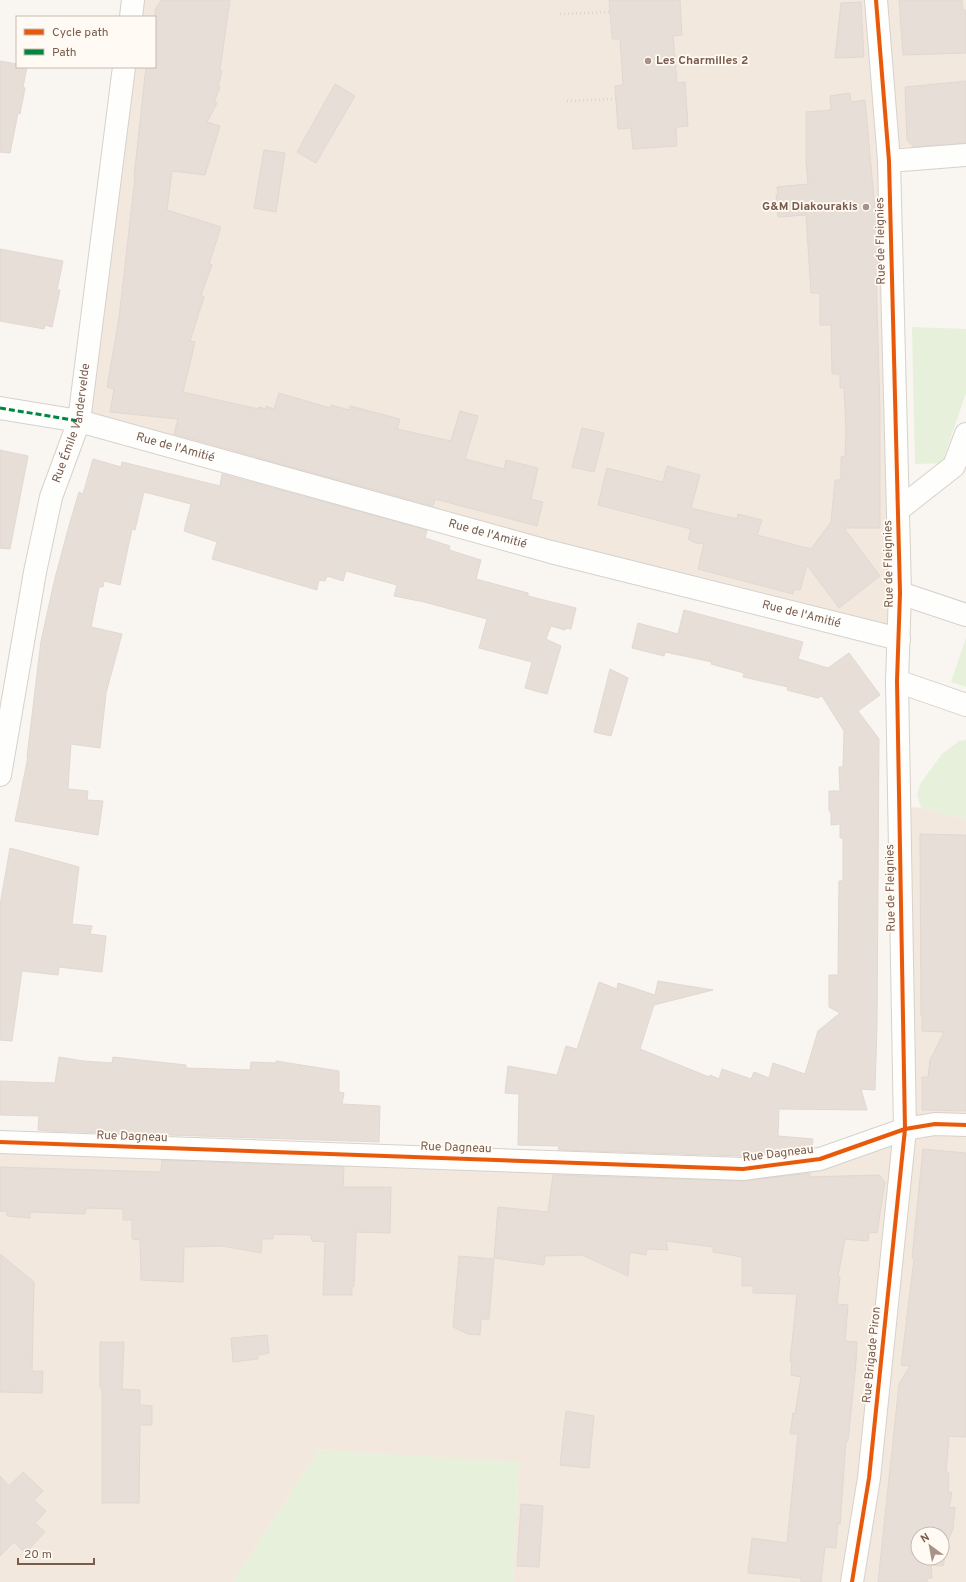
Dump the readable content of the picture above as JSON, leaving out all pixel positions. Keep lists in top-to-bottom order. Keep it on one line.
{"streets":{"street":["Rue de Fleignies","Rue Émile Vandervelde","Rue de l'Amitié","Rue Dagneau","Rue Brigade Piron"]},"crossings":[["Rue de Fleignies","Rue de l'Amitié"],["Rue de Fleignies","Rue Dagneau"],["Rue de Fleignies","Rue Brigade Piron"],["Rue Émile Vandervelde","Rue de l'Amitié"],["Rue Dagneau","Rue Brigade Piron"]],"places":["Les Charmilles 2","G&M Diakourakis"],"legend":["Cycle path","Path"],"scale_bar":"20 m","north":"top left"}
